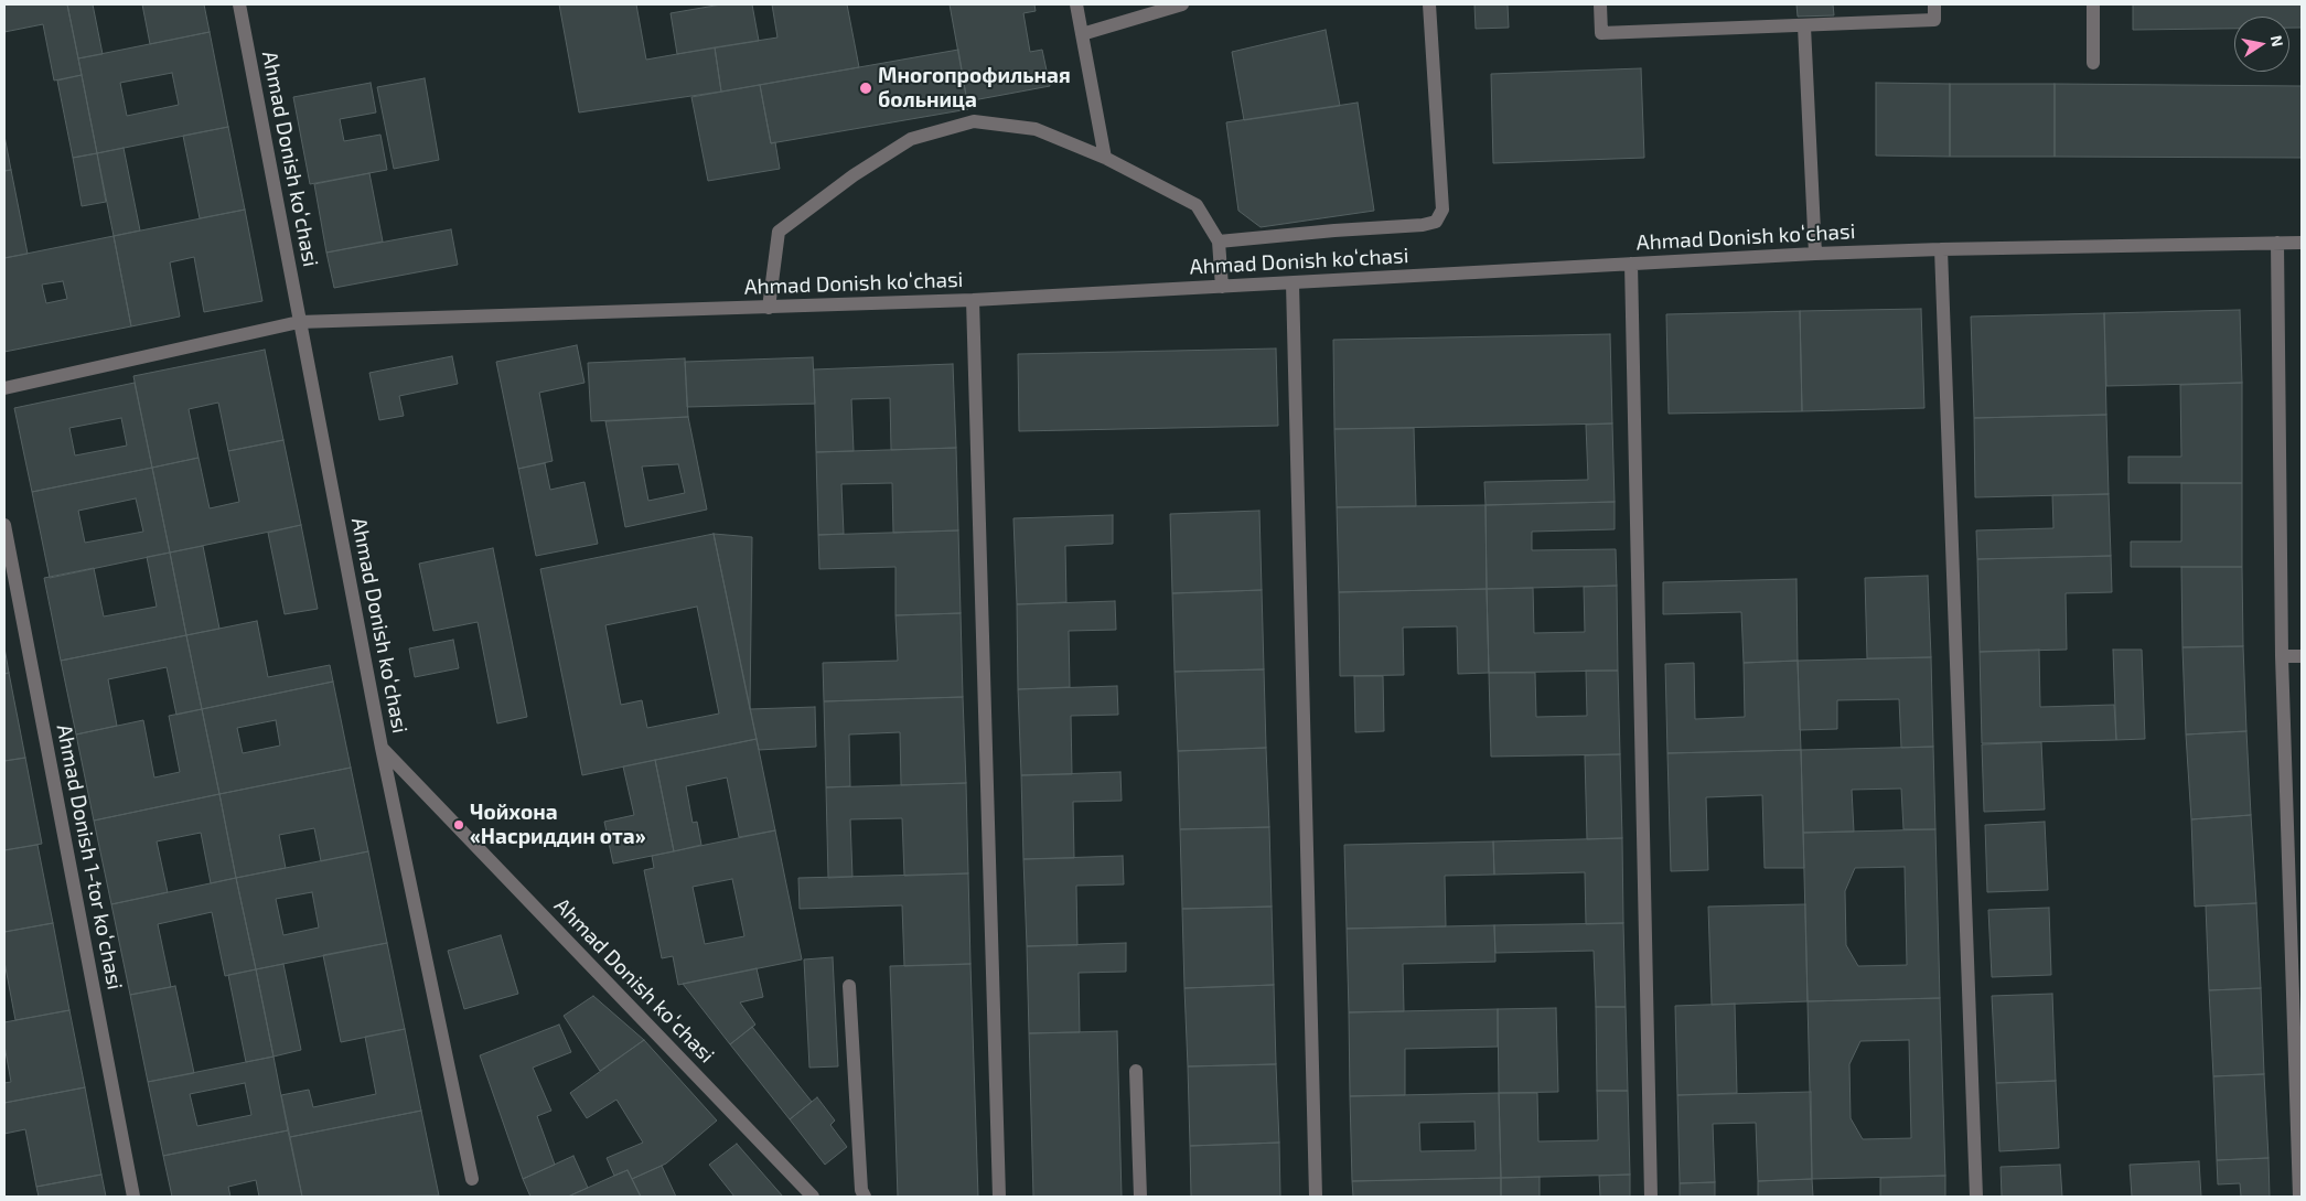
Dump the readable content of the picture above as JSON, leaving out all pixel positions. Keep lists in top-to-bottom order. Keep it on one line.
{"streets":{"street":["Ahmad Donish koʻchasi","Ahmad Donish 1-tor koʻchasi"]},"places":["Многопрофильная больница","Чойхона «Насриддин ота»"],"north":"right"}
